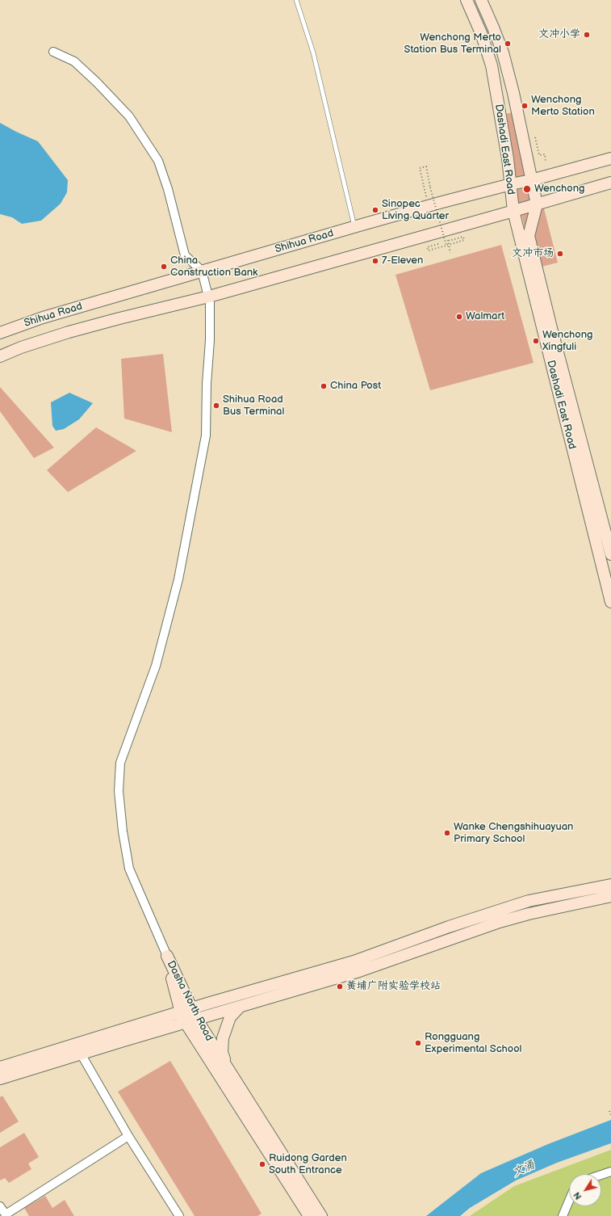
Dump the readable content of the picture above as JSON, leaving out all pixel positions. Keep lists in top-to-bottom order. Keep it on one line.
{"streets":{"street":["Dashadi East Road","Shihua Road","Dasha North Road"]},"crossings":[["Dashadi East Road","Shihua Road"]],"water":["文涌"],"places":["文冲小学","Wenchong Merto Station Bus Terminal","Wenchong Merto Station","Wenchong","Sinopec Living Quarter","文冲市场","7-Eleven","China Construction Bank","Walmart","Wenchong Xingfuli","China Post","Shihua Road Bus Terminal","Wanke Chengshihuayuan Primary School","黄埔广附实验学校站","Rongguang Experimental School","Ruidong Garden South Entrance"],"north":"bottom left"}
